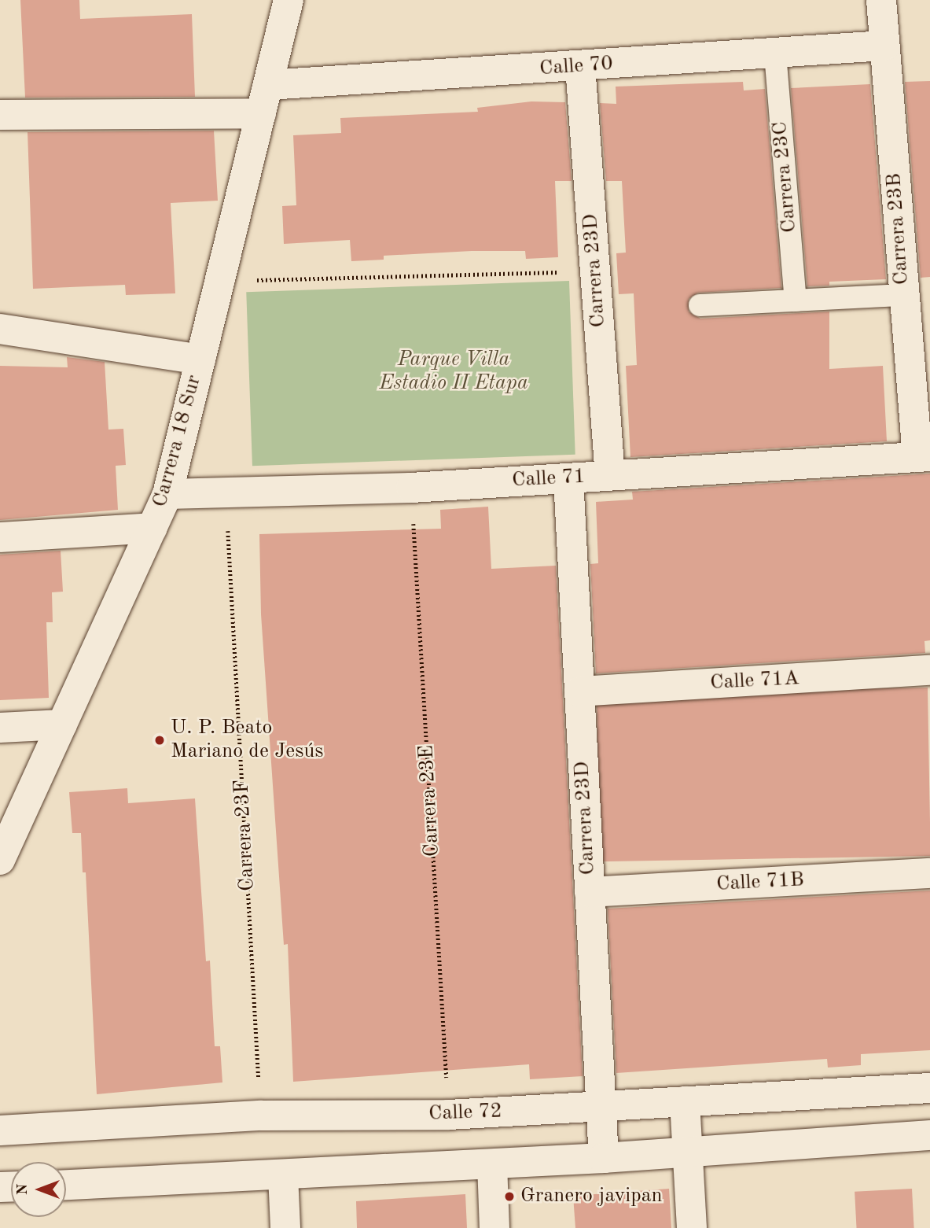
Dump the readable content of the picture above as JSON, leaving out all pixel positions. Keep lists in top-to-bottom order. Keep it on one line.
{"streets":{"street":["Calle 70","Carrera 23B","Carrera 23D","Carrera 18 Sur","Calle 71","Calle 71A","Calle 71B","Calle 72"],"lane":["Carrera 23C"],"path":["Carrera 23E","Carrera 23F"]},"crossings":[["Calle 70","Carrera 23C"],["Calle 70","Carrera 23B"],["Calle 70","Carrera 23D"],["Calle 70","Carrera 18 Sur"],["Carrera 23B","Calle 71"],["Carrera 23D","Calle 71"],["Carrera 23D","Calle 71A"],["Carrera 23D","Calle 71B"],["Carrera 23D","Calle 72"],["Carrera 18 Sur","Calle 71"],["Calle 71","Carrera 23E"],["Calle 71","Carrera 23F"],["Carrera 23E","Calle 72"],["Carrera 23F","Calle 72"]],"parks":["Parque Villa Estadio II Etapa"],"places":["U. P. Beato Mariano de Jesús","Granero javipan"],"north":"left"}
